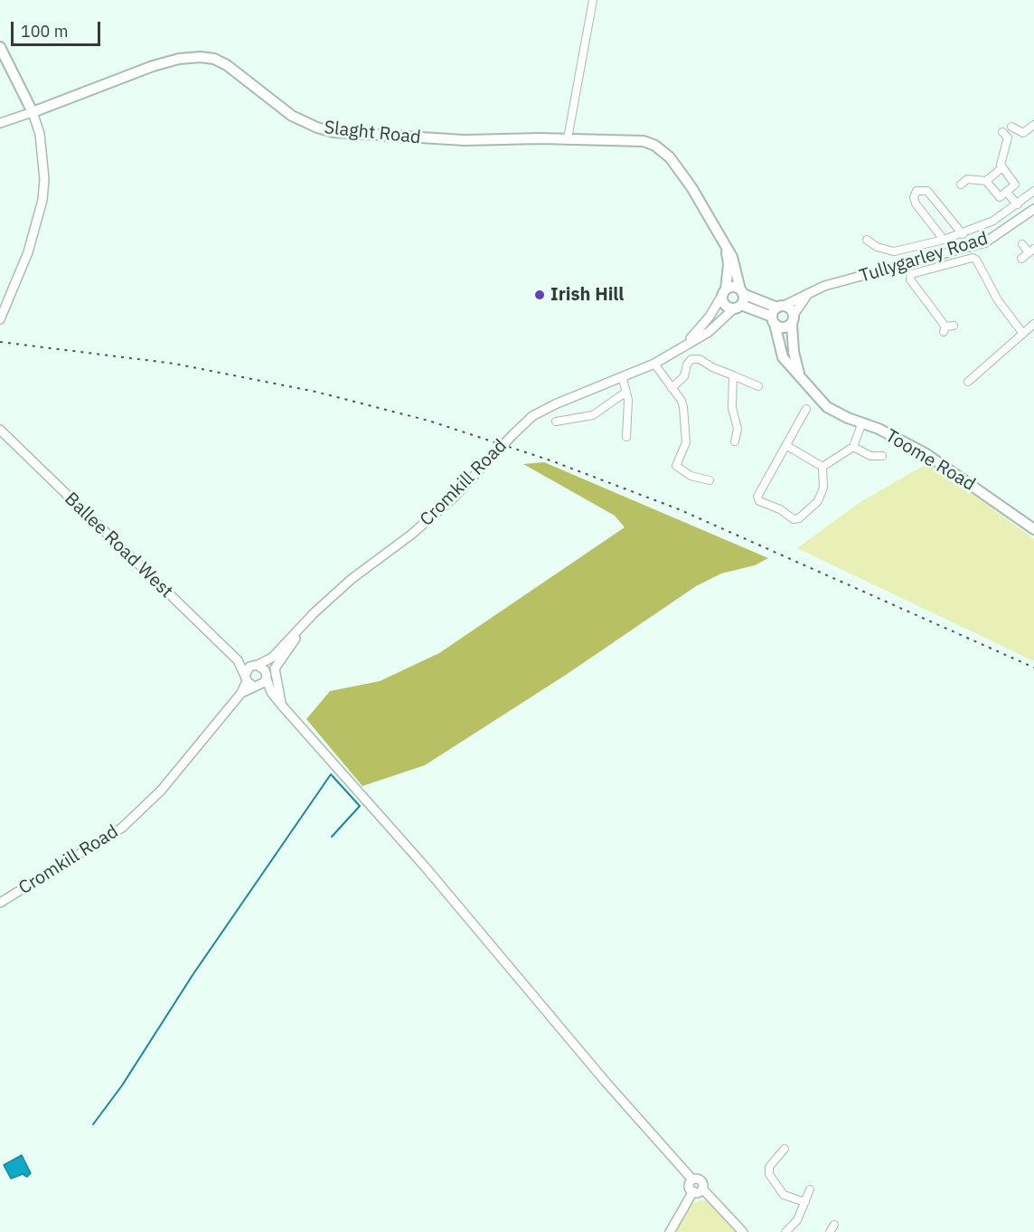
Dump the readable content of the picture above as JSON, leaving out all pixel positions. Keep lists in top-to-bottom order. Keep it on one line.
{"streets":{"main road":["Slaght Road","Toome Road"],"street":["Tullygarley Road","Cromkill Road","Ballee Road West"]},"crossings":[["Slaght Road","Cromkill Road"],["Cromkill Road","Ballee Road West"]],"places":["Irish Hill"],"scale_bar":"100 m"}
